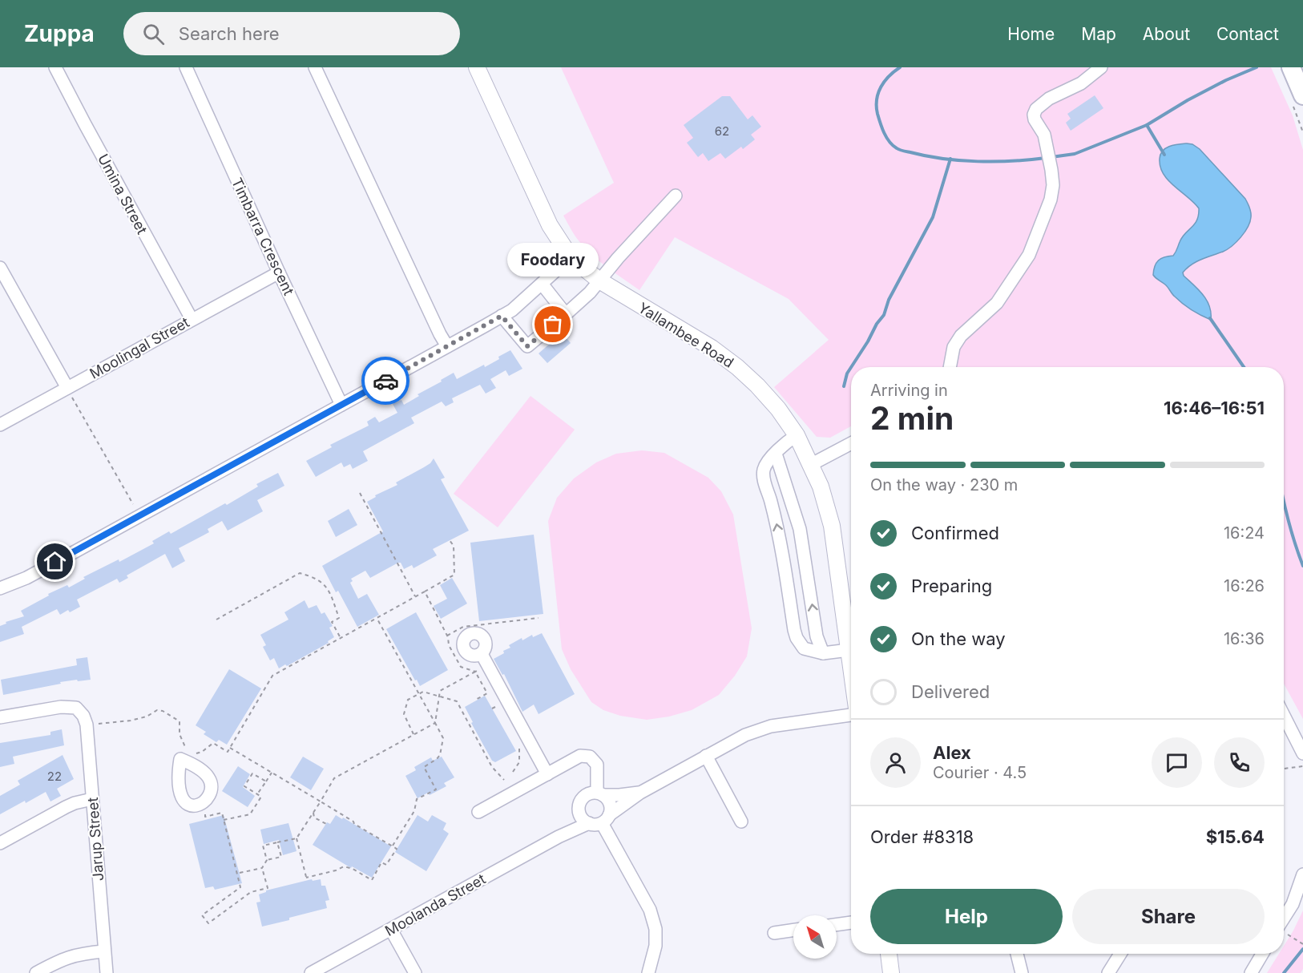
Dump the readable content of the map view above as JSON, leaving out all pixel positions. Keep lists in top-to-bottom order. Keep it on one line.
{"streets":{"main road":["Yallambee Road"],"street":["Umina Street","Timbarra Crescent","Moolingal Street","Jarup Street","Moolanda Street"]},"crossings":[["Umina Street","Moolingal Street"],["Timbarra Crescent","Moolingal Street"]],"places":["Foodary"],"house_numbers":["62","22"],"north":"top left","page":{"header":"Zuppa","search":"Search here","nav":["Home","Map","About","Contact"],"bubble":"Foodary","heading":["2 min","Arriving in","16:46–16:51"],"panel":["Alex","Courier · 4.5","Order #8318","$15.64"],"bar":"On the way · 230 m","list":[["Confirmed","16:24"],["Preparing","16:26"],["On the way","16:36"],"Delivered"],"buttons":["Help","Share"]}}
